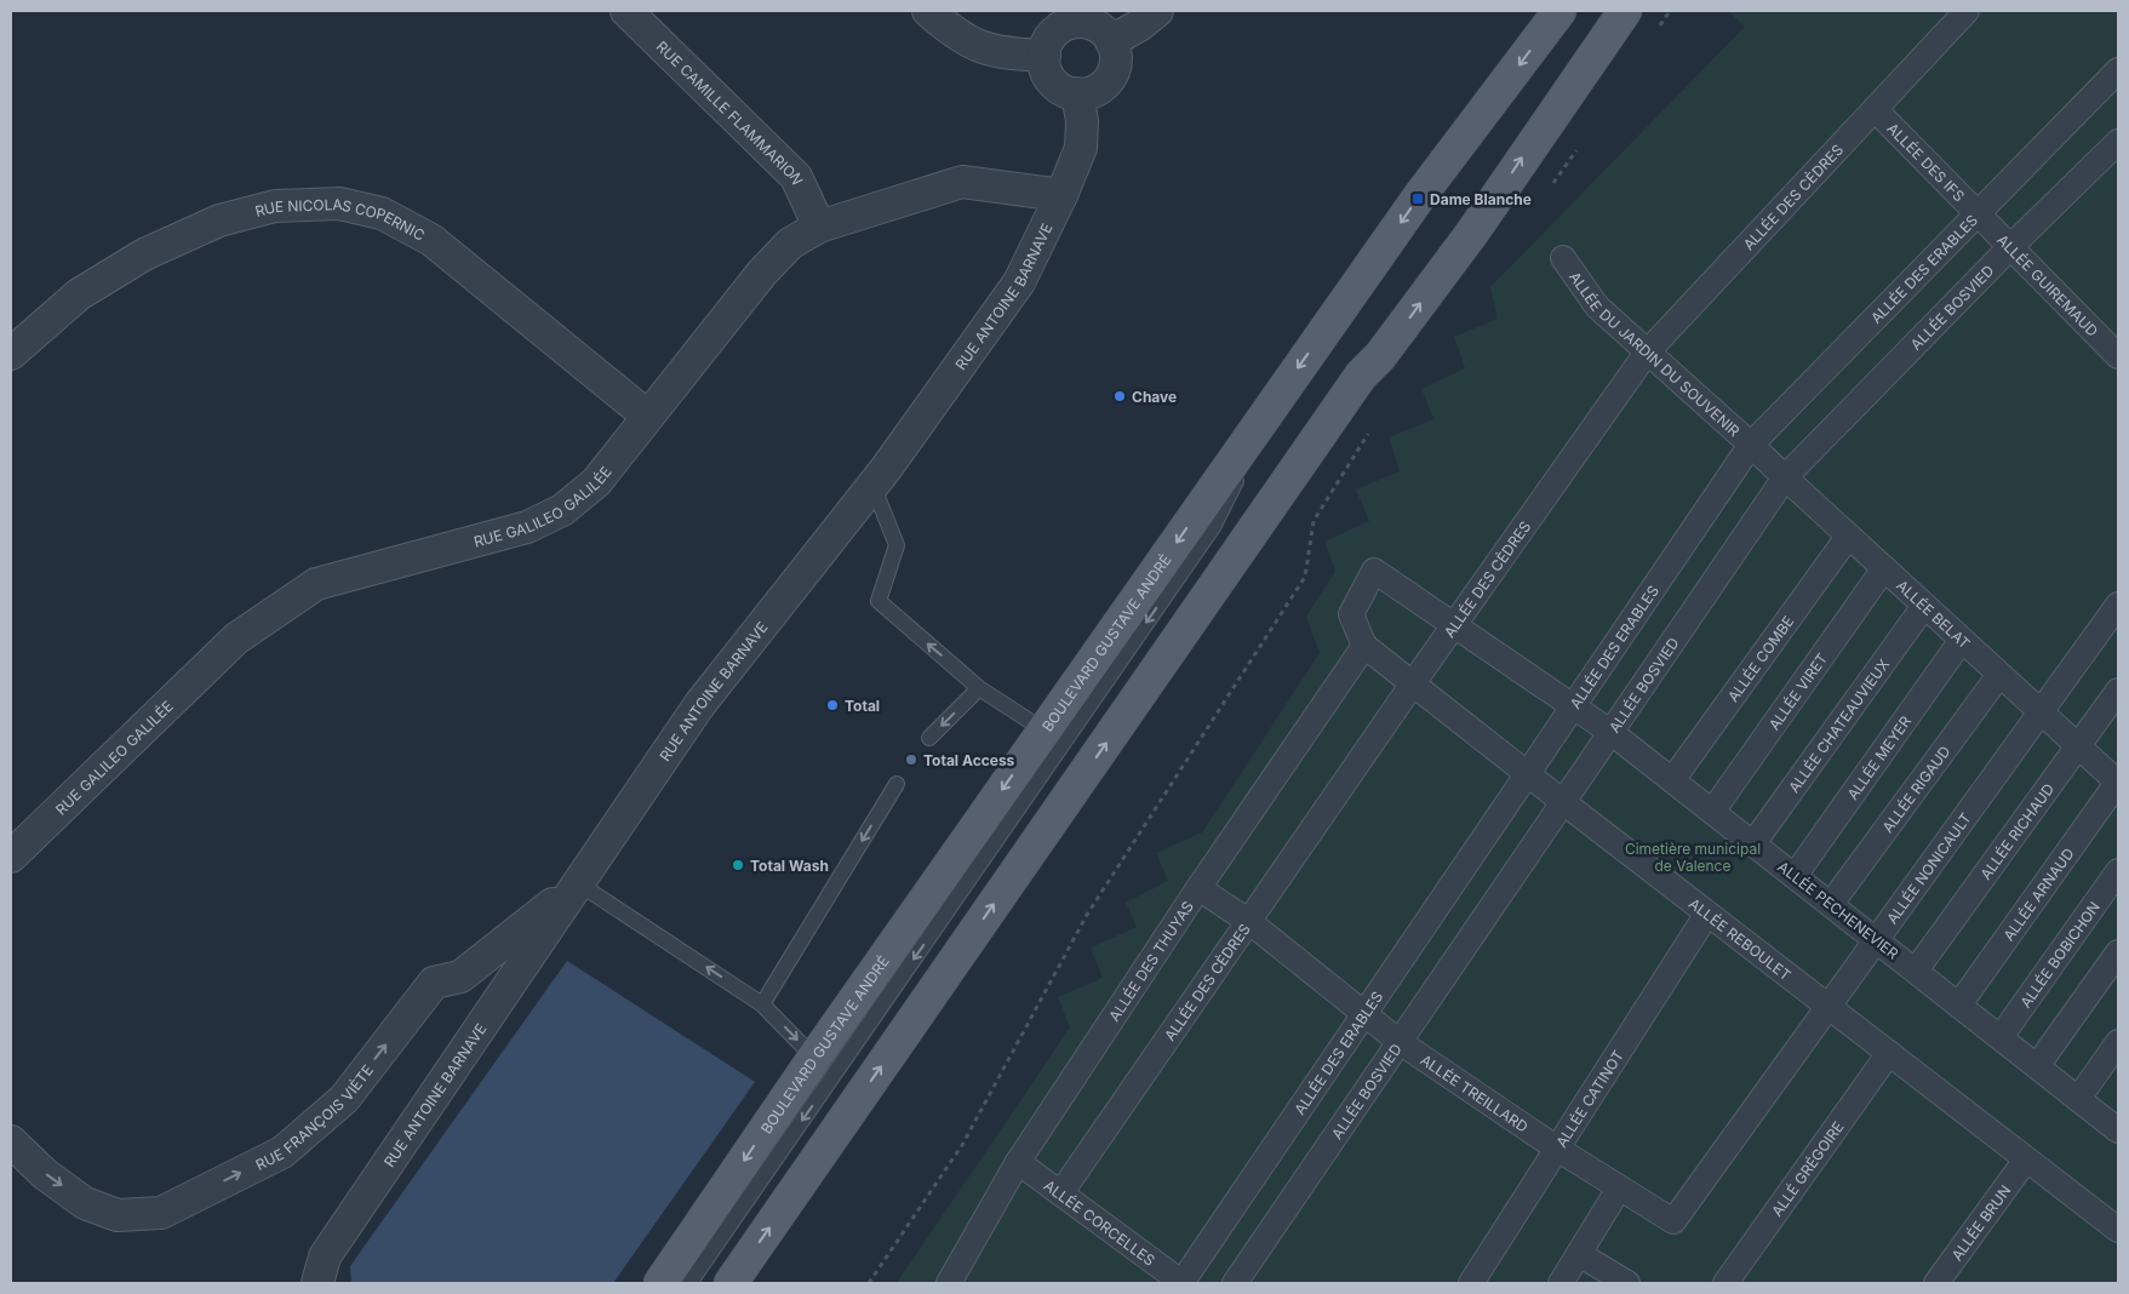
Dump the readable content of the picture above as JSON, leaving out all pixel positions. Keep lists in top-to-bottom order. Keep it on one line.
{"streets":{"main road":["BOULEVARD GUSTAVE ANDRÉ"],"street":["RUE CAMILLE FLAMMARION","ALLÉE DES IFS","ALLÉE DES CÈDRES","RUE NICOLAS COPERNIC","ALLÉE DES ERABLES","ALLÉE GUIREMAUD","RUE ANTOINE BARNAVE","ALLÉE BOSVIED","ALLÉE DU JARDIN DU SOUVENIR","RUE GALILEO GALILÉE","ALLÉE BELAT","ALLÉE COMBE","ALLÉE VIRET","ALLÉE CHATEAUVIEUX","ALLÉE MEYER","ALLÉE RIGAUD","ALLÉE RICHAUD","ALLÉE NONICAULT","ALLÉE ARNAUD","ALLÉE PECHENEVIER","ALLÉE REBOULET","ALLÉE BOBICHON","ALLÉE DES THUYAS","ALLÉE TREILLARD","ALLÉE CATINOT","RUE FRANÇOIS VIÈTE","ALLÉ GRÉGOIRE","ALLÉE BRUN","ALLÉE CORCELLES"]},"crossings":[["RUE CAMILLE FLAMMARION","RUE GALILEO GALILÉE"],["ALLÉE DES IFS","ALLÉE DES CÈDRES"],["ALLÉE DES IFS","ALLÉE DES ERABLES"],["ALLÉE DES IFS","ALLÉE GUIREMAUD"],["ALLÉE DES CÈDRES","ALLÉE DU JARDIN DU SOUVENIR"],["ALLÉE DES CÈDRES","ALLÉE PECHENEVIER"],["ALLÉE DES CÈDRES","ALLÉE REBOULET"],["ALLÉE DES CÈDRES","ALLÉE TREILLARD"],["ALLÉE DES CÈDRES","ALLÉE CORCELLES"],["RUE NICOLAS COPERNIC","RUE GALILEO GALILÉE"],["ALLÉE DES ERABLES","ALLÉE GUIREMAUD"],["ALLÉE DES ERABLES","ALLÉE DU JARDIN DU SOUVENIR"],["ALLÉE DES ERABLES","ALLÉE BELAT"],["ALLÉE DES ERABLES","ALLÉE PECHENEVIER"],["ALLÉE DES ERABLES","ALLÉE REBOULET"],["ALLÉE DES ERABLES","ALLÉE TREILLARD"],["ALLÉE DES ERABLES","ALLÉE CORCELLES"],["ALLÉE GUIREMAUD","ALLÉE BOSVIED"],["RUE ANTOINE BARNAVE","RUE GALILEO GALILÉE"],["RUE ANTOINE BARNAVE","RUE FRANÇOIS VIÈTE"],["ALLÉE BOSVIED","ALLÉE BELAT"],["ALLÉE BOSVIED","ALLÉE PECHENEVIER"],["ALLÉE BOSVIED","ALLÉE REBOULET"],["ALLÉE BOSVIED","ALLÉE TREILLARD"],["ALLÉE DU JARDIN DU SOUVENIR","ALLÉE BELAT"],["ALLÉE BELAT","ALLÉE COMBE"],["ALLÉE BELAT","ALLÉE VIRET"],["ALLÉE BELAT","ALLÉE CHATEAUVIEUX"],["ALLÉE BELAT","ALLÉE MEYER"],["ALLÉE BELAT","ALLÉE RIGAUD"],["ALLÉE BELAT","ALLÉE RICHAUD"],["ALLÉE BELAT","ALLÉE NONICAULT"],["ALLÉE BELAT","ALLÉE ARNAUD"],["ALLÉE COMBE","ALLÉE PECHENEVIER"],["ALLÉE VIRET","ALLÉE PECHENEVIER"],["ALLÉE CHATEAUVIEUX","ALLÉE PECHENEVIER"],["ALLÉE MEYER","ALLÉE PECHENEVIER"],["ALLÉE RIGAUD","ALLÉE PECHENEVIER"],["ALLÉE RICHAUD","ALLÉE PECHENEVIER"],["ALLÉE NONICAULT","ALLÉE PECHENEVIER"],["ALLÉE NONICAULT","ALLÉE REBOULET"],["ALLÉE NONICAULT","ALLÉE TREILLARD"],["ALLÉE ARNAUD","ALLÉE PECHENEVIER"],["ALLÉE PECHENEVIER","ALLÉE REBOULET"],["ALLÉE PECHENEVIER","ALLÉE BOBICHON"],["ALLÉE PECHENEVIER","ALLÉE DES THUYAS"],["ALLÉE REBOULET","ALLÉE DES THUYAS"],["ALLÉE REBOULET","ALLÉE CATINOT"],["ALLÉE REBOULET","ALLÉ GRÉGOIRE"],["ALLÉE REBOULET","ALLÉE BRUN"],["ALLÉE DES THUYAS","ALLÉE TREILLARD"],["ALLÉE DES THUYAS","ALLÉE CORCELLES"],["ALLÉE TREILLARD","ALLÉE CATINOT"]],"one_way":["RUE FRANÇOIS VIÈTE"],"parks":["Cimetière municipal de Valence"],"places":{"transit":["Dame Blanche"],"other":["Chave","Total","Total Access","Total Wash"]}}
